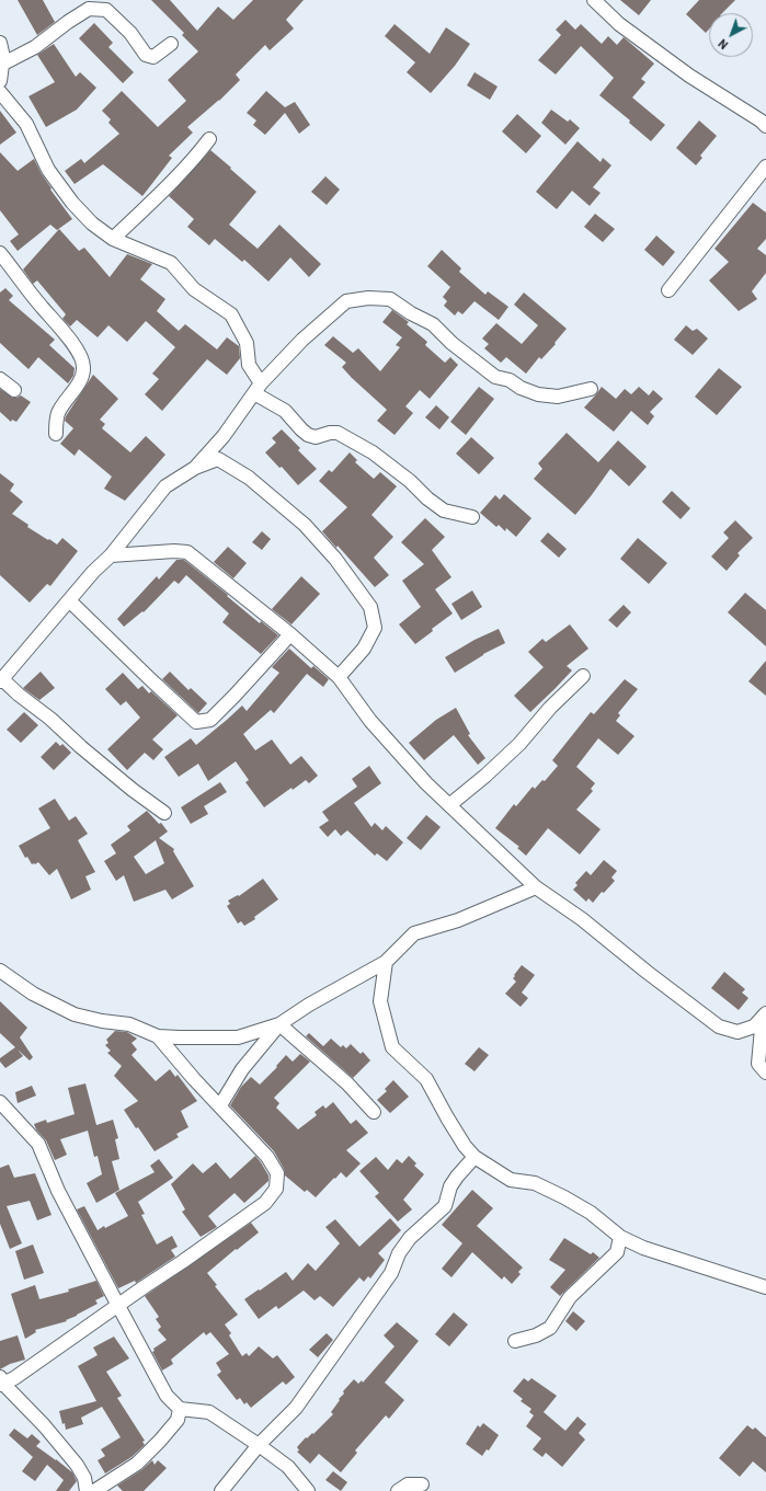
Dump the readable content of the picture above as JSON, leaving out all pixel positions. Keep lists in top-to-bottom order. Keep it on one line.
{"north":"bottom left"}
